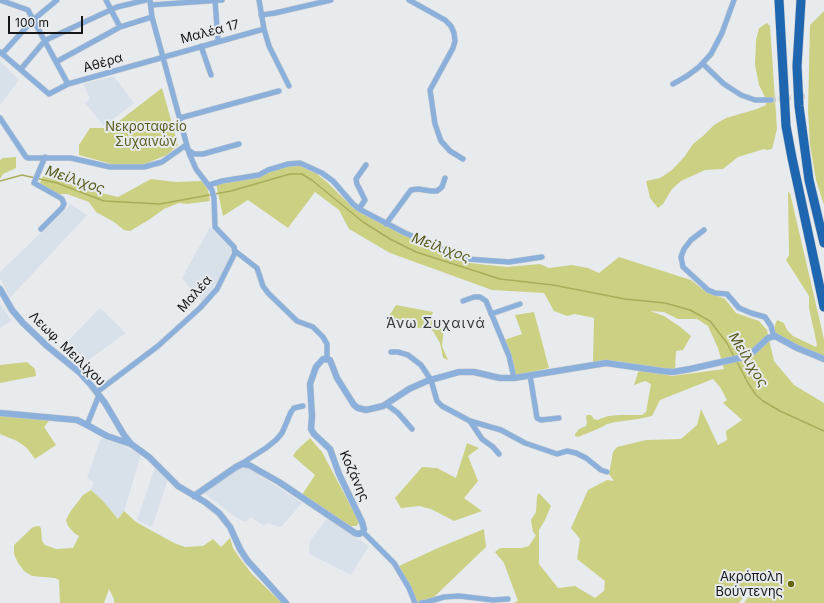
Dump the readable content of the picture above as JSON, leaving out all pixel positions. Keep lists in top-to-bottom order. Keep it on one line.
{"streets":{"street":["Μαλέα 17","Αθέρα","Μαλέα","Λεωφ. Μειλίχου","Κοζάνης"]},"crossings":[["Μαλέα 17","Αθέρα"],["Μαλέα","Λεωφ. Μειλίχου"]],"districts":["Άνω Συχαινά"],"water":["Μείλιχος"],"parks":["Νεκροταφείο Συχαινών"],"places":["Ακρόπολη Βούντενης"],"scale_bar":"100 m"}
